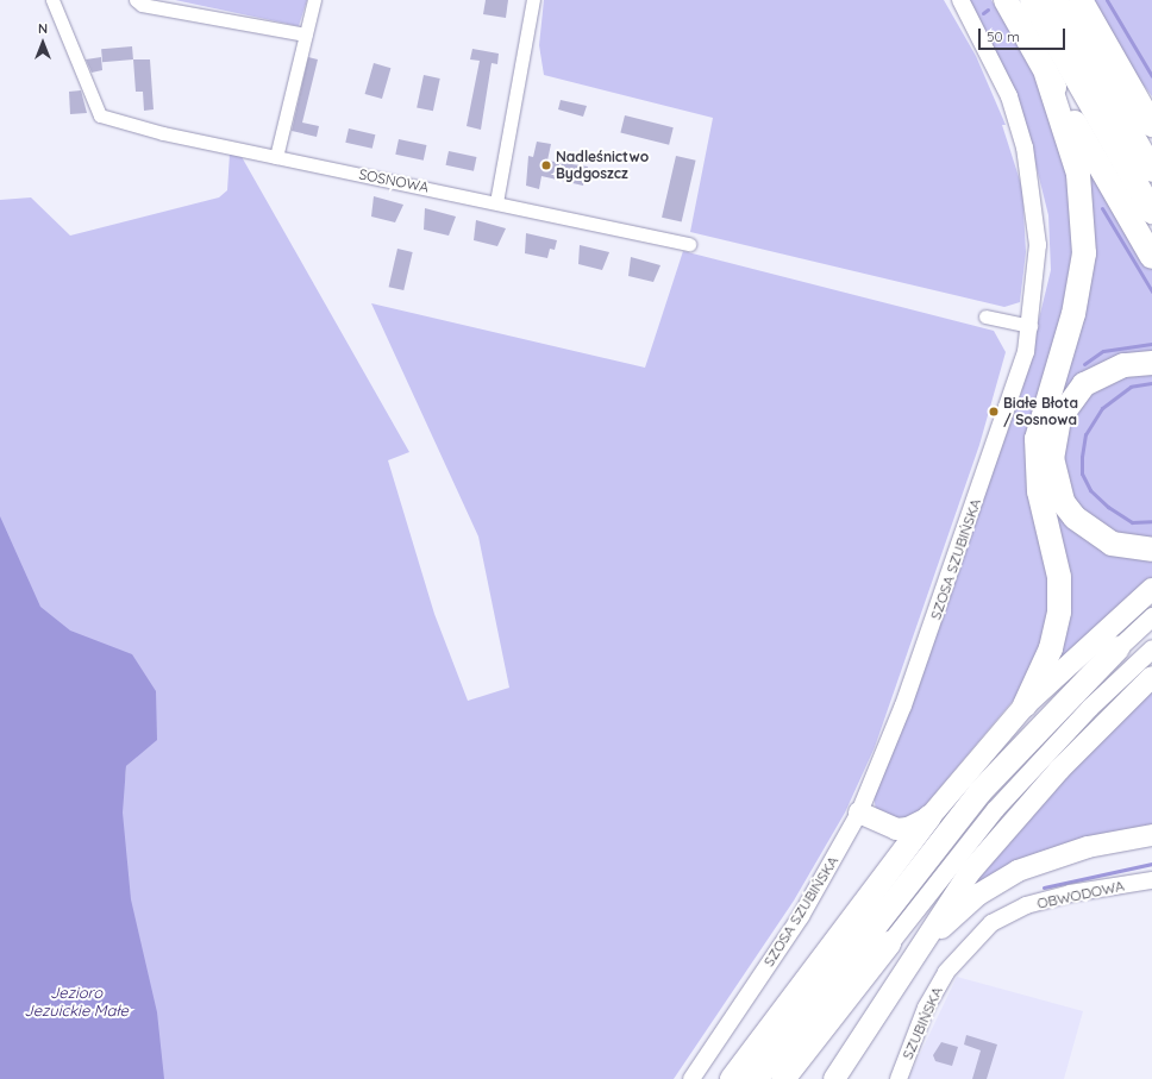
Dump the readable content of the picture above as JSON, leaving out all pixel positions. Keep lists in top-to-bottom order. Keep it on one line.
{"streets":{"street":["SOSNOWA","SZOSA SZUBIŃSKA","OBWODOWA","SZUBIŃSKA"]},"crossings":[["OBWODOWA","SZUBIŃSKA"]],"water":["Jezioro Jezuickie Małe"],"places":["Nadleśnictwo Bydgoszcz","Białe Błota / Sosnowa"],"scale_bar":"50 m","north":"top"}
